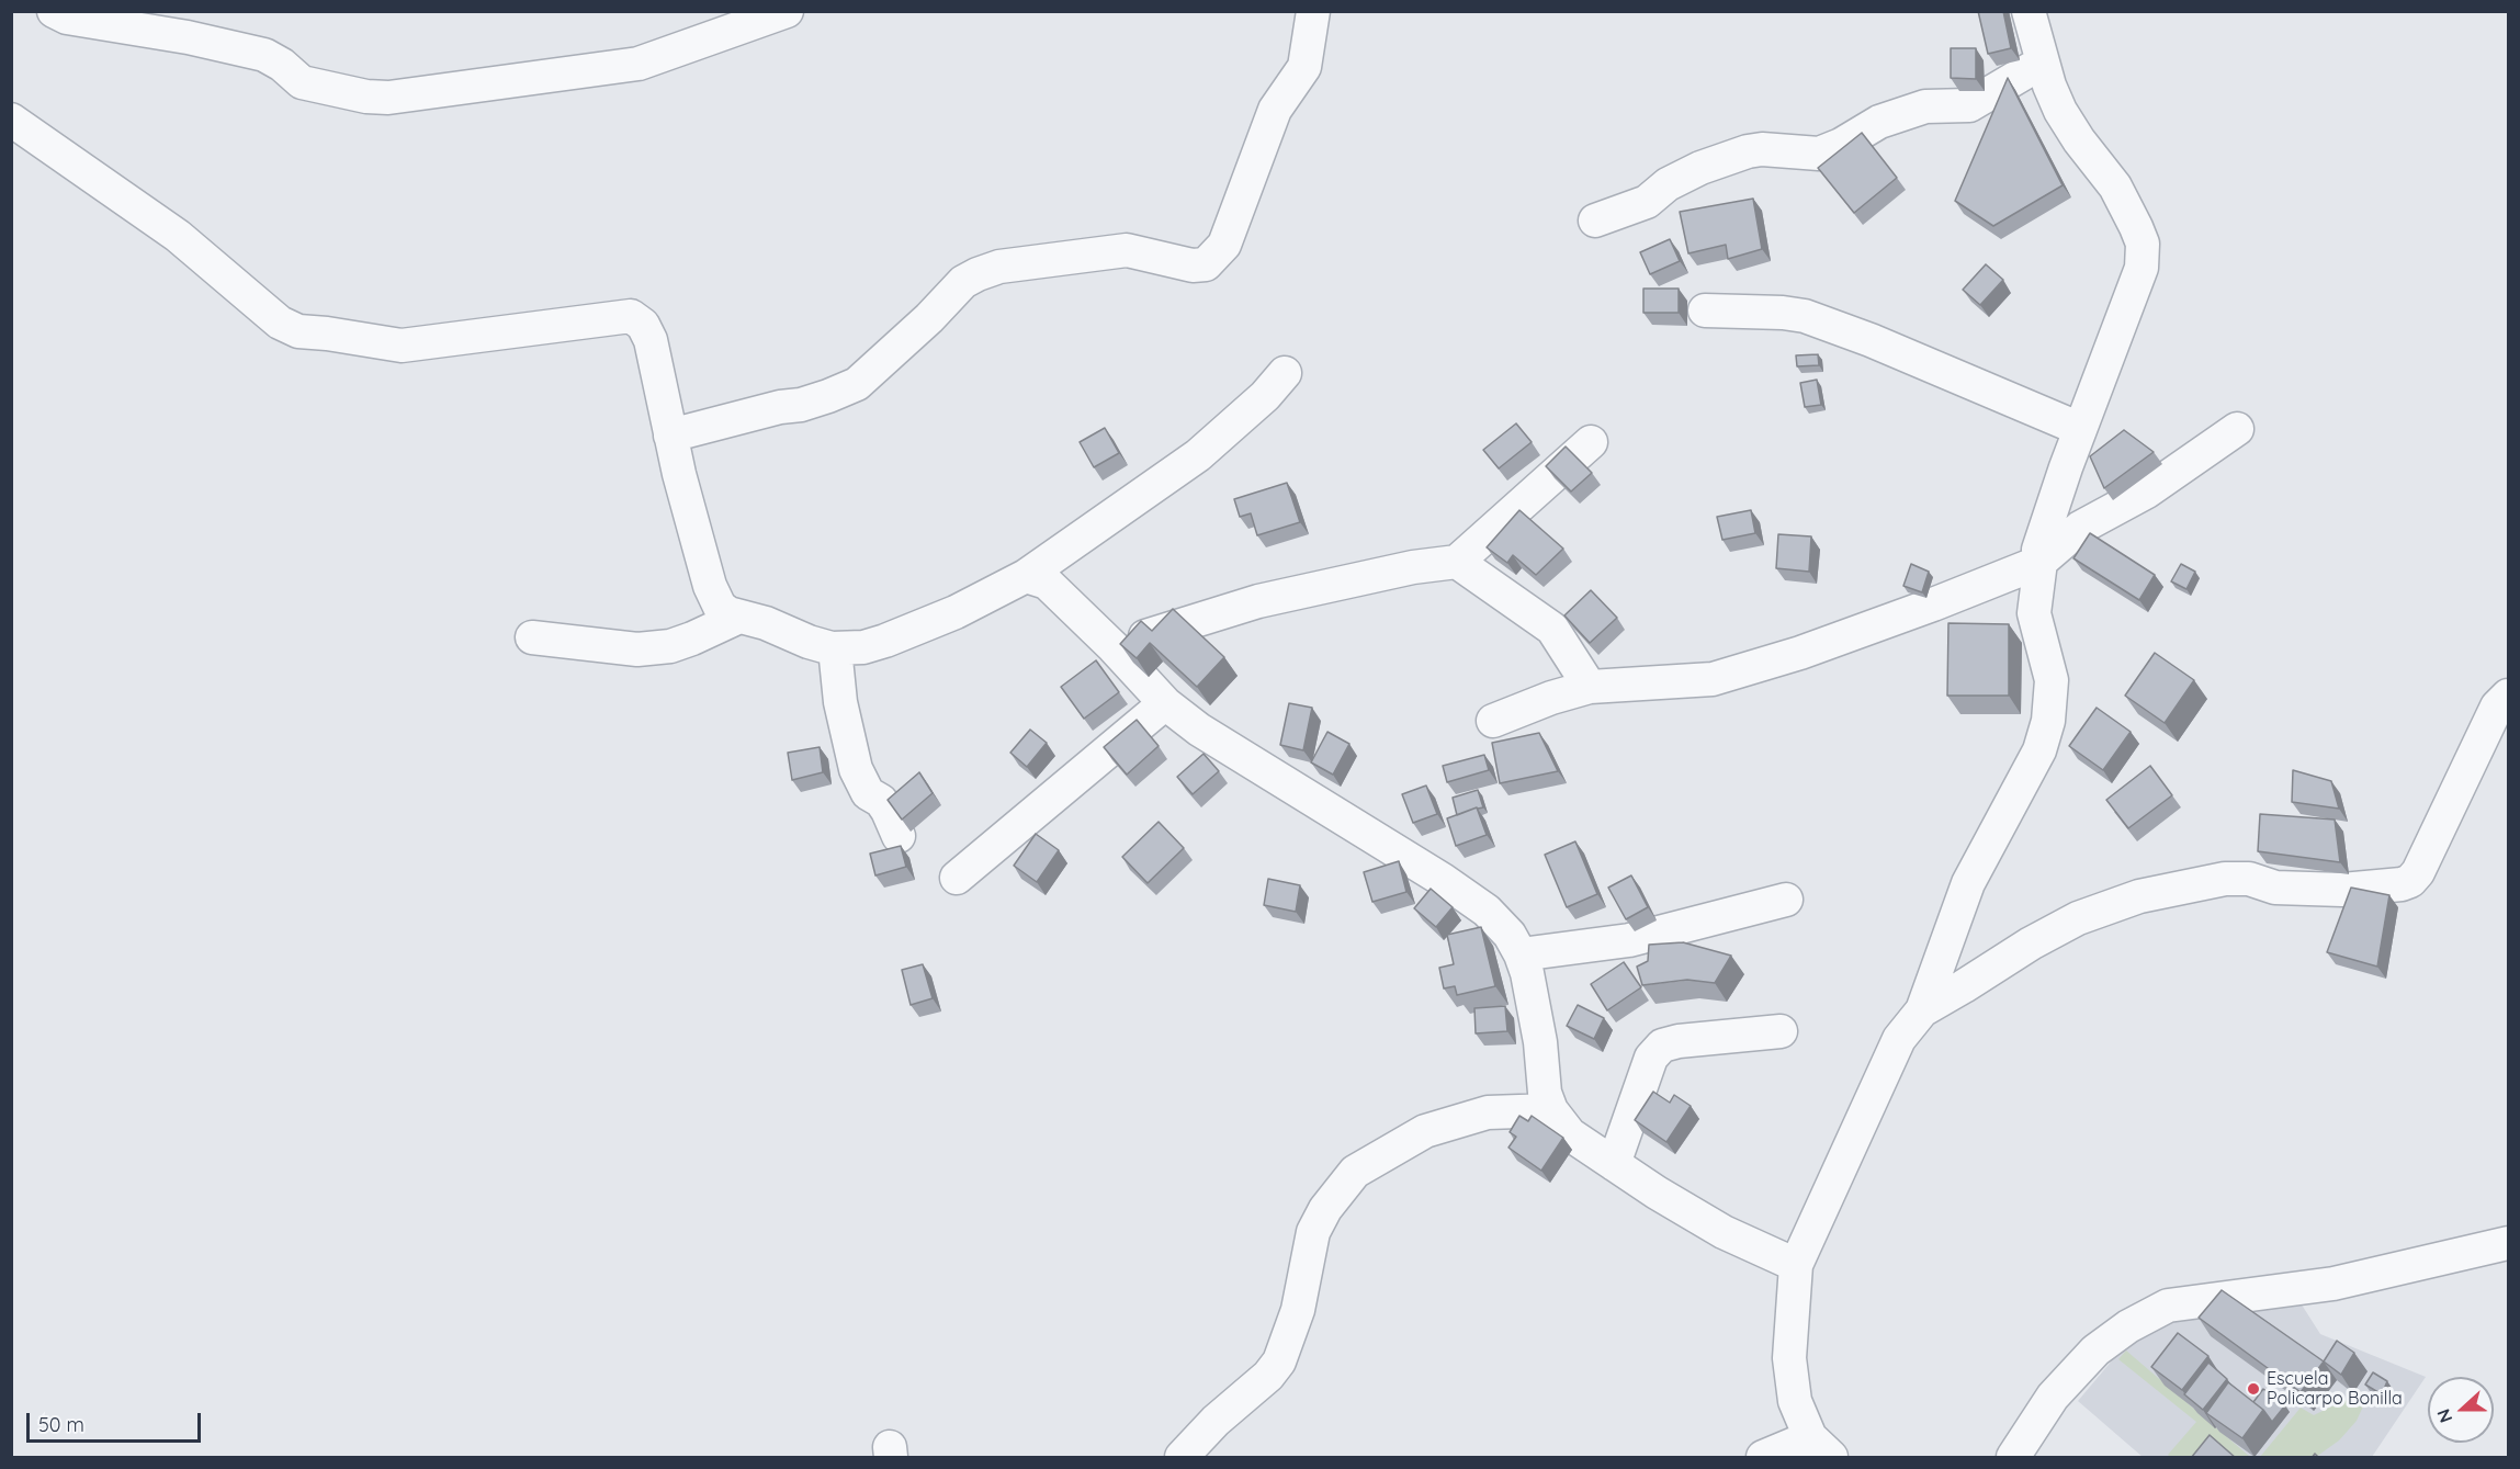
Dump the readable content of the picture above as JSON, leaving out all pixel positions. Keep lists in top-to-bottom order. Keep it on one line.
{"places":["Escuela Policarpo Bonilla"],"scale_bar":"50 m","north":"left"}
